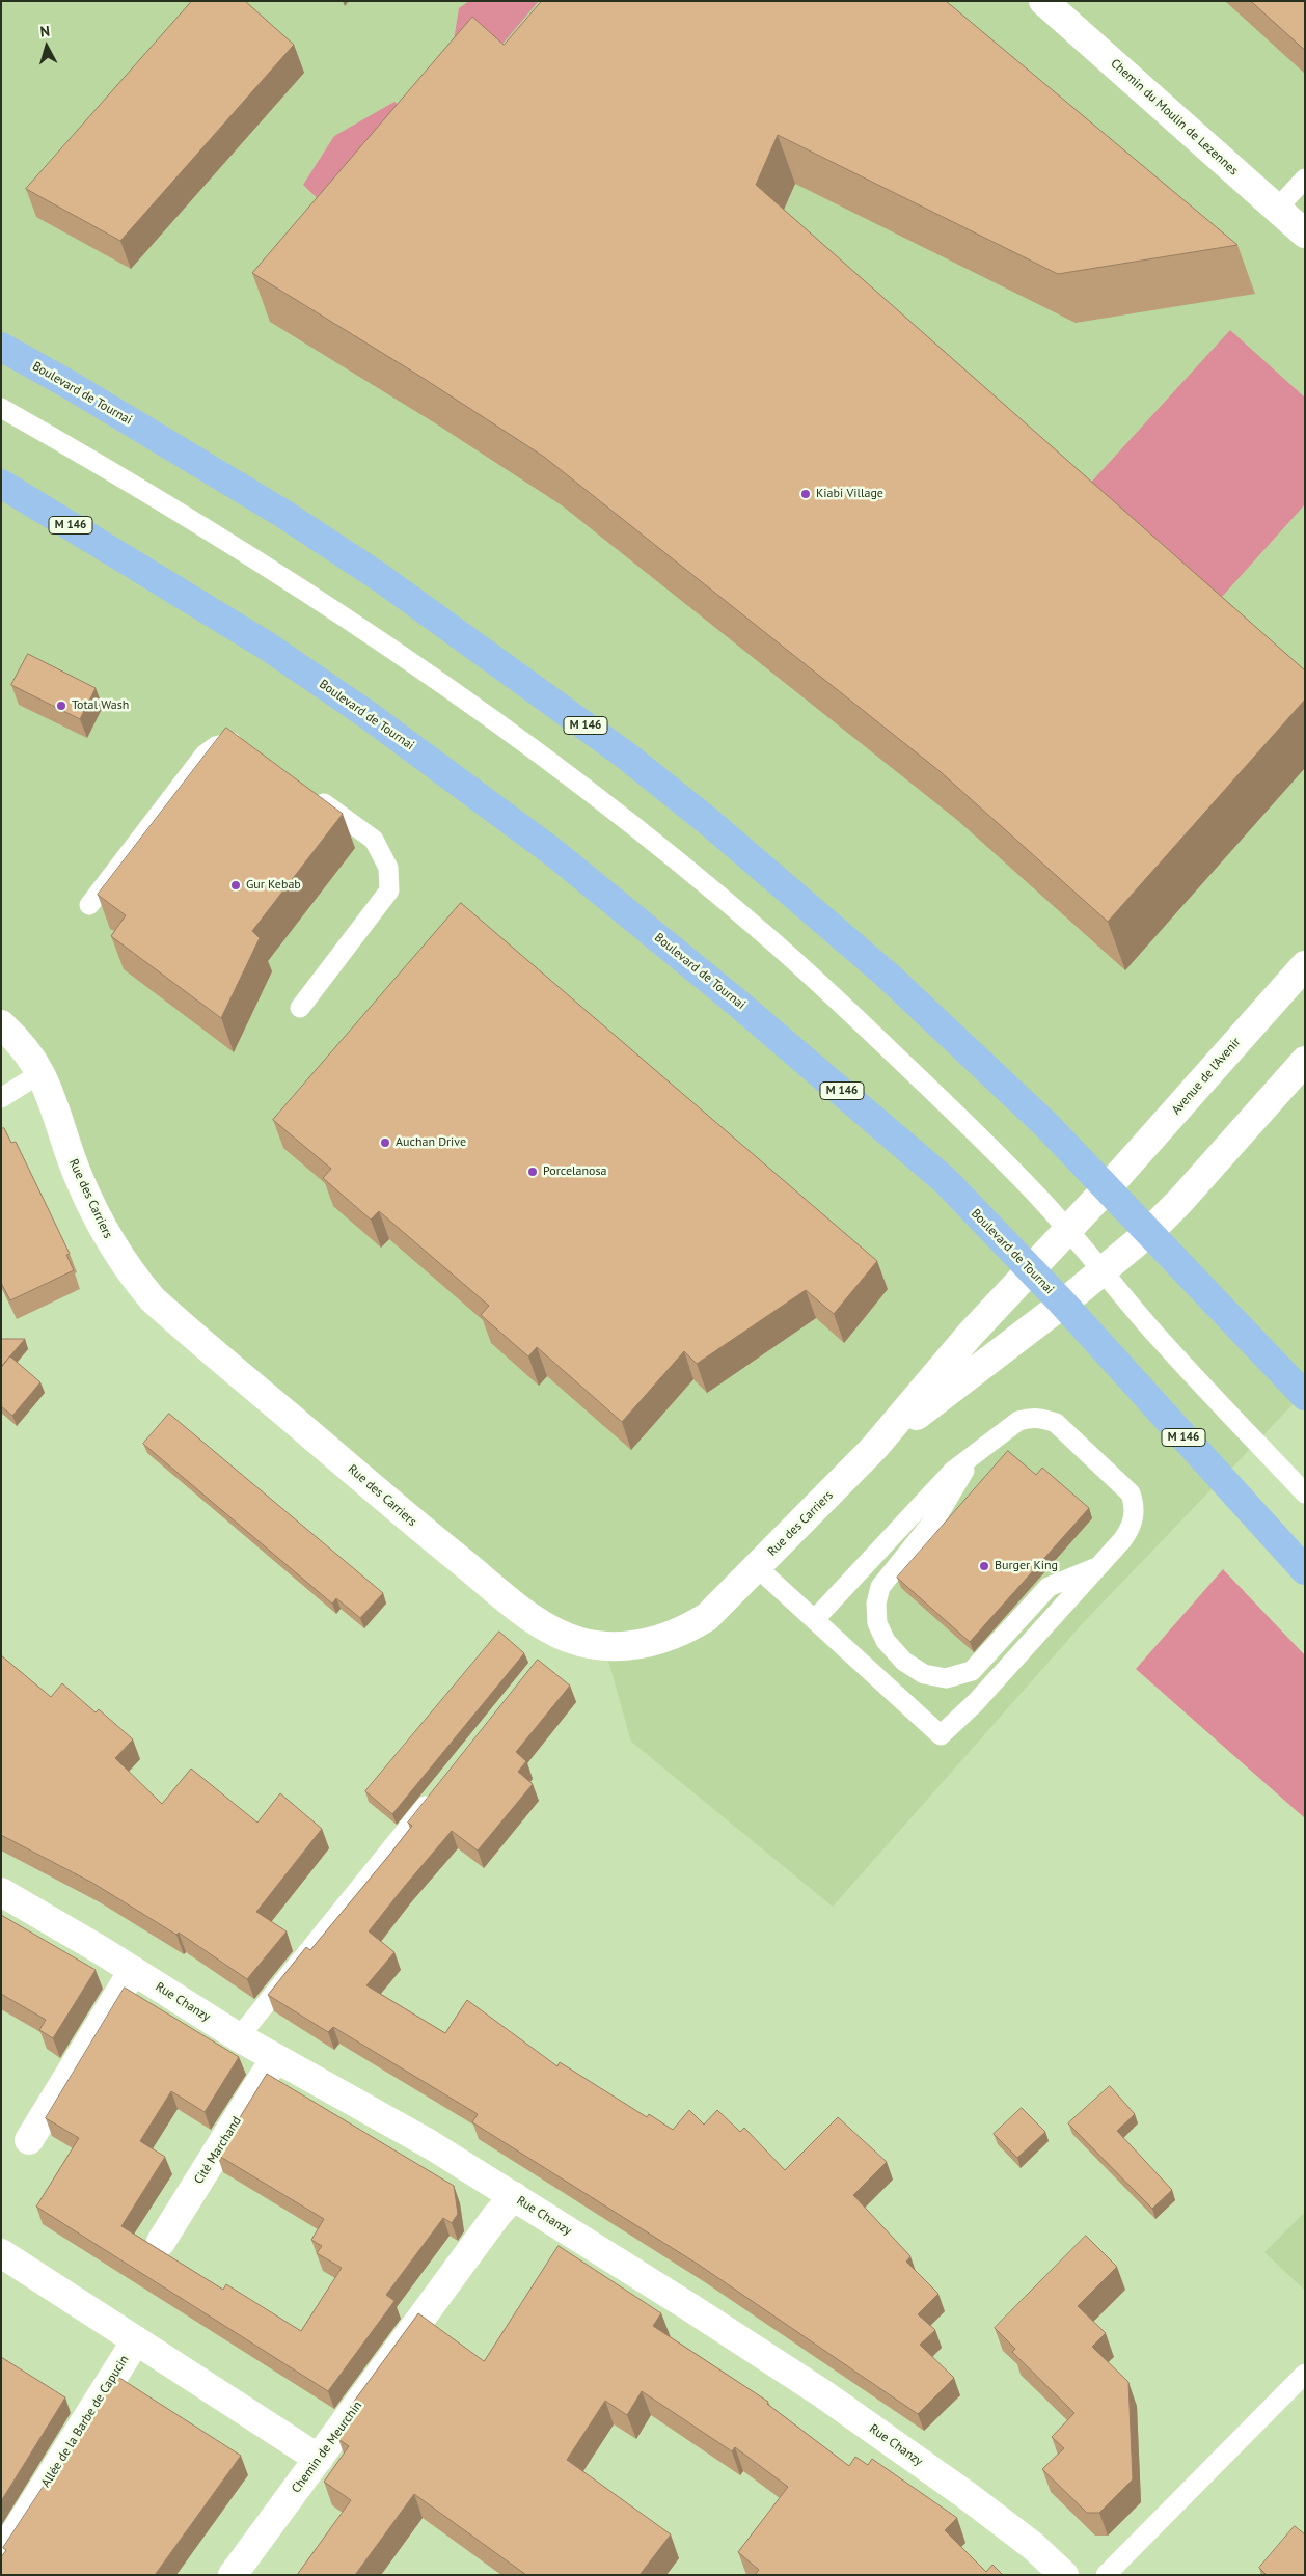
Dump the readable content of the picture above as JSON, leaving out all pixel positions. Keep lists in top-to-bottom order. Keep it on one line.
{"streets":{"main road":["Boulevard de Tournai","M 146"],"street":["Chemin du Moulin de Lezennes","Avenue de l'Avenir","Rue des Carriers","Rue Chanzy","Cité Marchand","Allée de la Barbe de Capucin","Chemin de Meurchin"]},"crossings":[["Boulevard de Tournai","Avenue de l'Avenir"],["Boulevard de Tournai","Rue des Carriers"],["Avenue de l'Avenir","Rue des Carriers"],["Rue Chanzy","Cité Marchand"],["Rue Chanzy","Chemin de Meurchin"]],"places":["Kiabi Village","Total Wash","Gur Kebab","Auchan Drive","Porcelanosa","Burger King"],"north":"top"}
